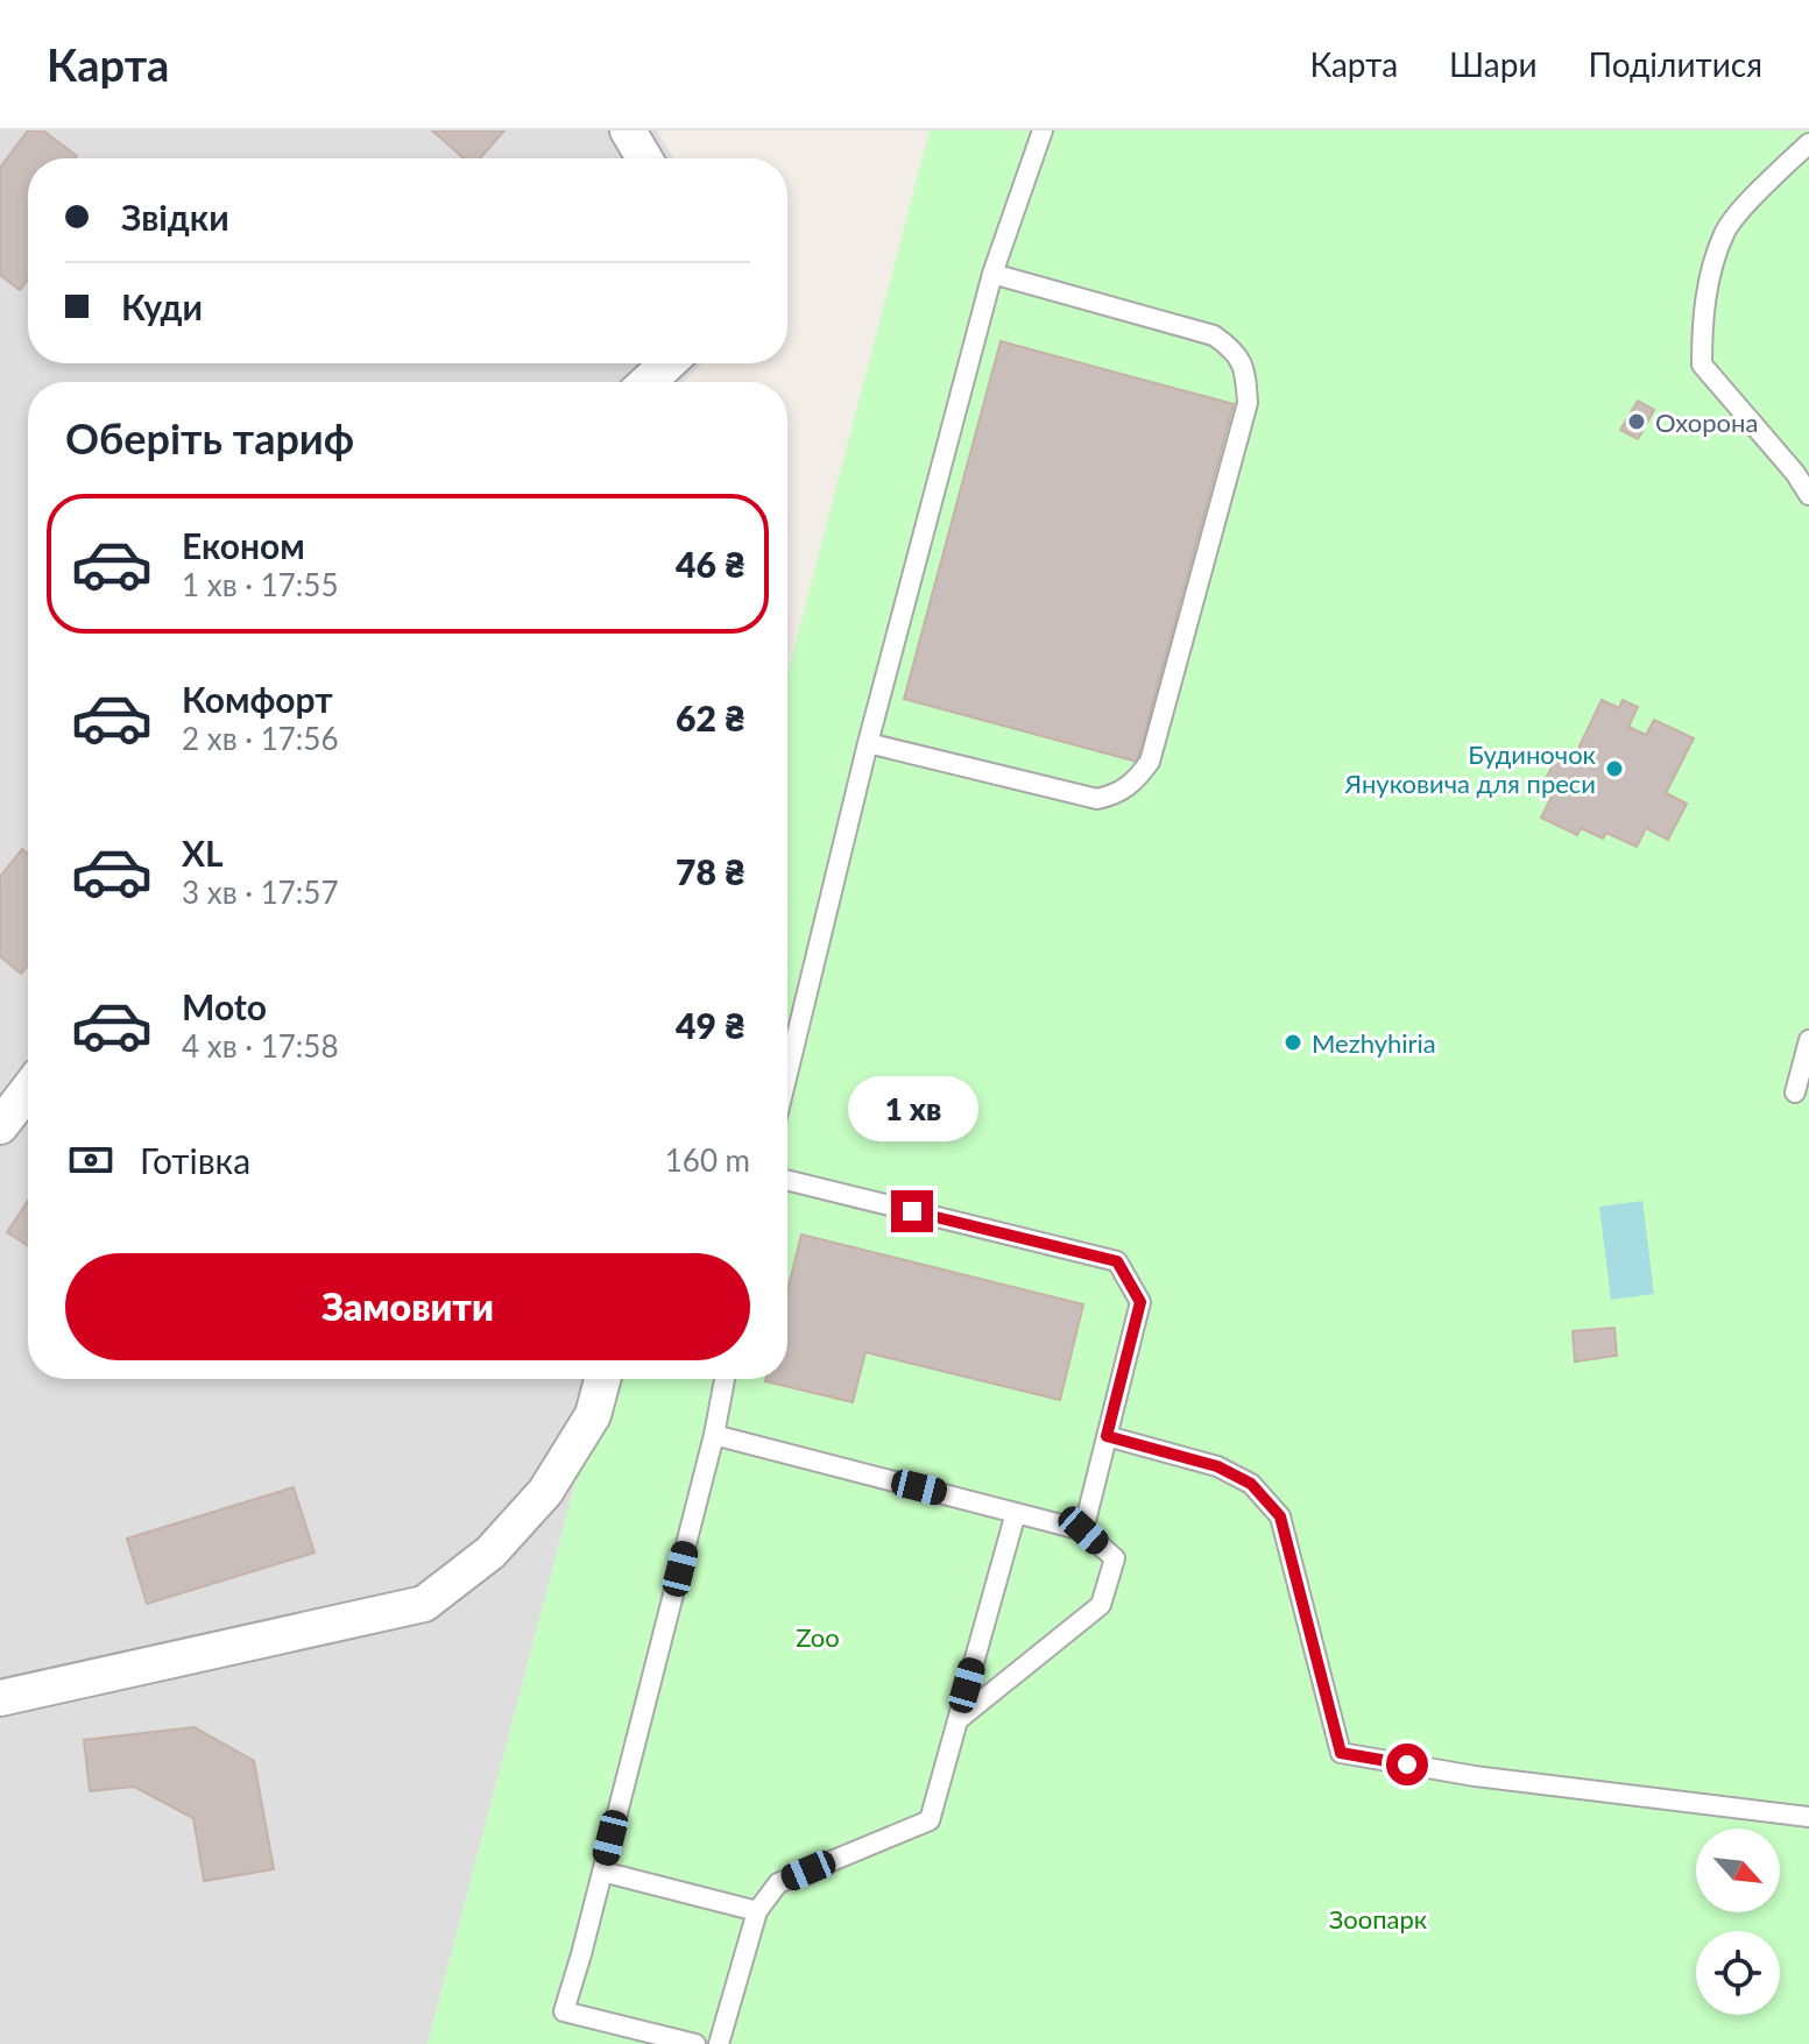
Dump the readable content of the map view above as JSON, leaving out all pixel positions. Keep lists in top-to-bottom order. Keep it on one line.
{"parks":["Zoo","Зоопарк"],"places":["Охорона","Будиночок Януковича для преси","Mezhyhiria"],"north":"bottom right","page":{"header":"Карта","nav":["Карта","Шари","Поділитися"],"banner":["Звідки","Куди"],"heading":"Оберіть тариф","list":[{"name":"Економ","note":"1 хв · 17:55","value":"46 ₴"},{"name":"Комфорт","note":"2 хв · 17:56","value":"62 ₴"},{"name":"XL","note":"3 хв · 17:57","value":"78 ₴"},{"name":"Moto","note":"4 хв · 17:58","value":"49 ₴"}],"bubble":"1 хв","pay":["Готівка","160 m"],"buttons":"Замовити"}}
